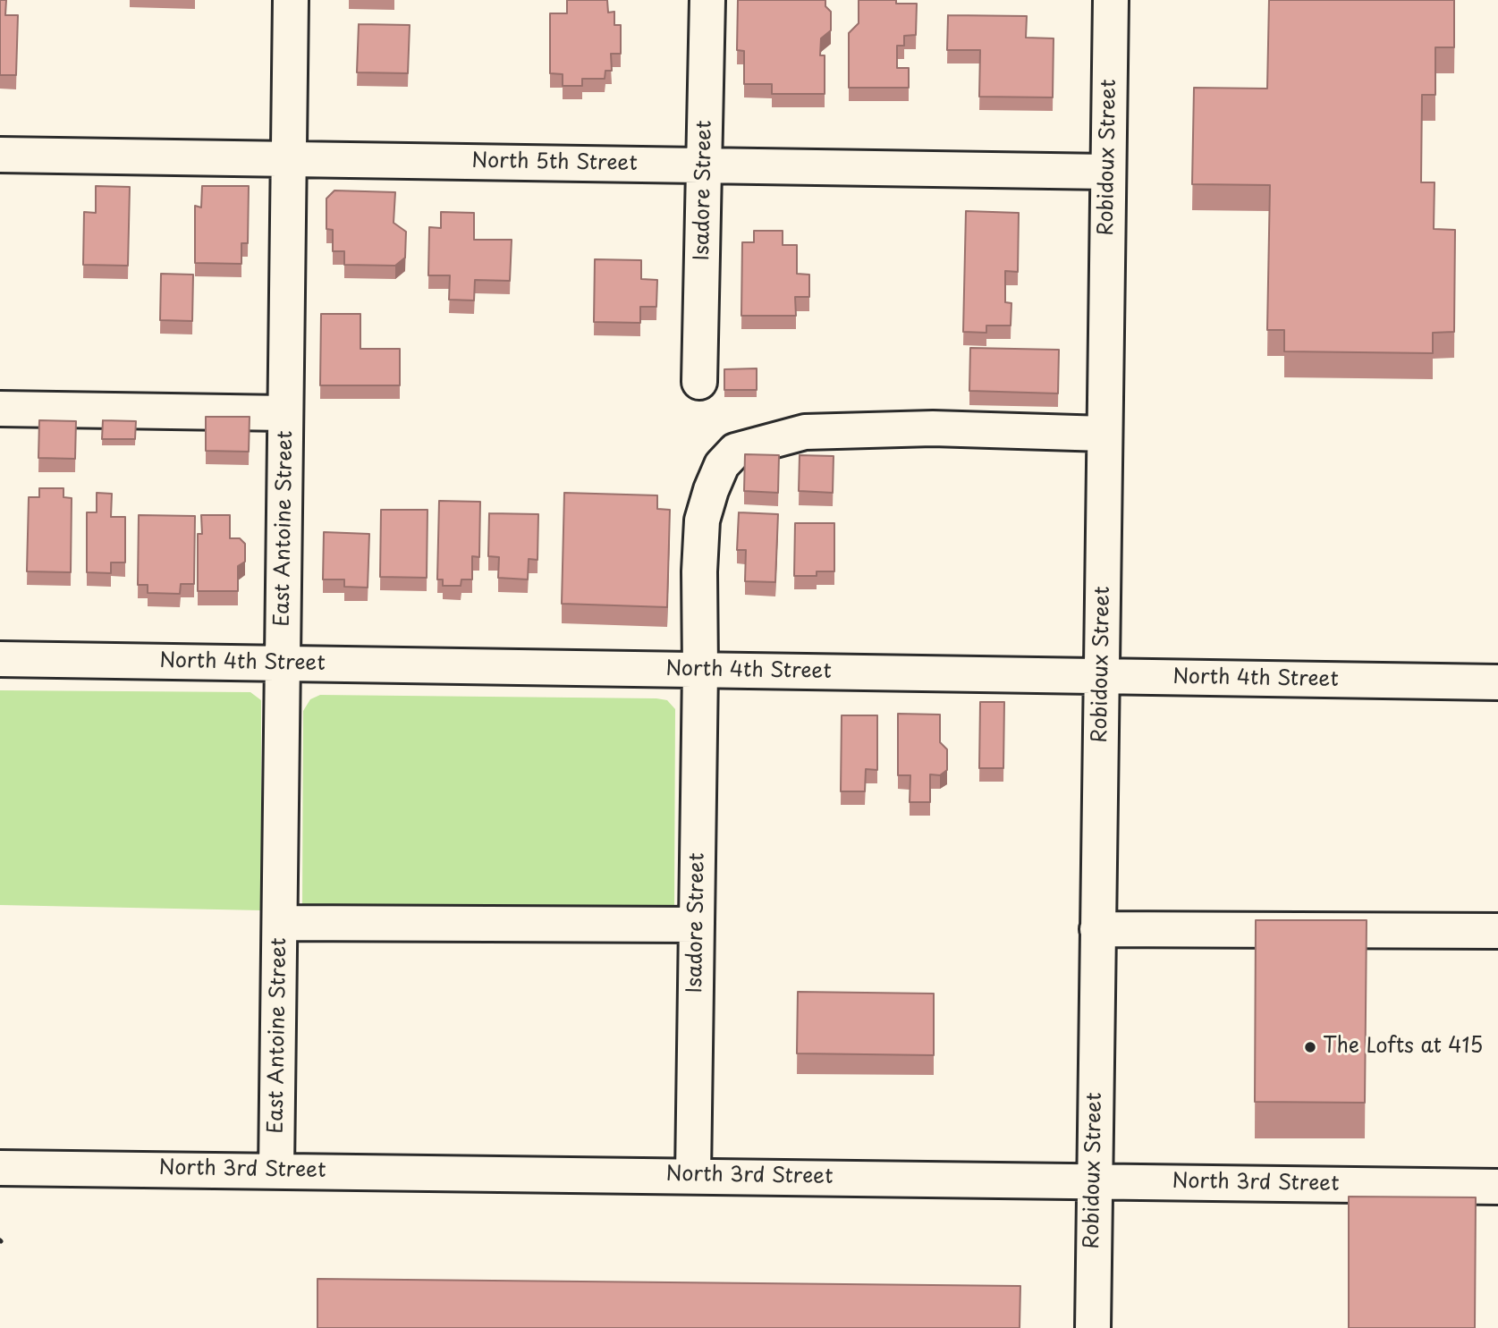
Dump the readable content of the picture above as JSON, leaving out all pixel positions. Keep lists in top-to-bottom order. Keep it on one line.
{"streets":{"street":["Robidoux Street","North 5th Street","Isadore Street","East Antoine Street","North 4th Street","North 3rd Street"]},"crossings":[["Robidoux Street","North 5th Street"],["Robidoux Street","Isadore Street"],["Robidoux Street","North 4th Street"],["Robidoux Street","North 3rd Street"],["North 5th Street","Isadore Street"],["North 5th Street","East Antoine Street"],["Isadore Street","North 4th Street"],["Isadore Street","North 3rd Street"],["East Antoine Street","North 4th Street"],["East Antoine Street","North 3rd Street"]],"places":["The Lofts at 415"]}
